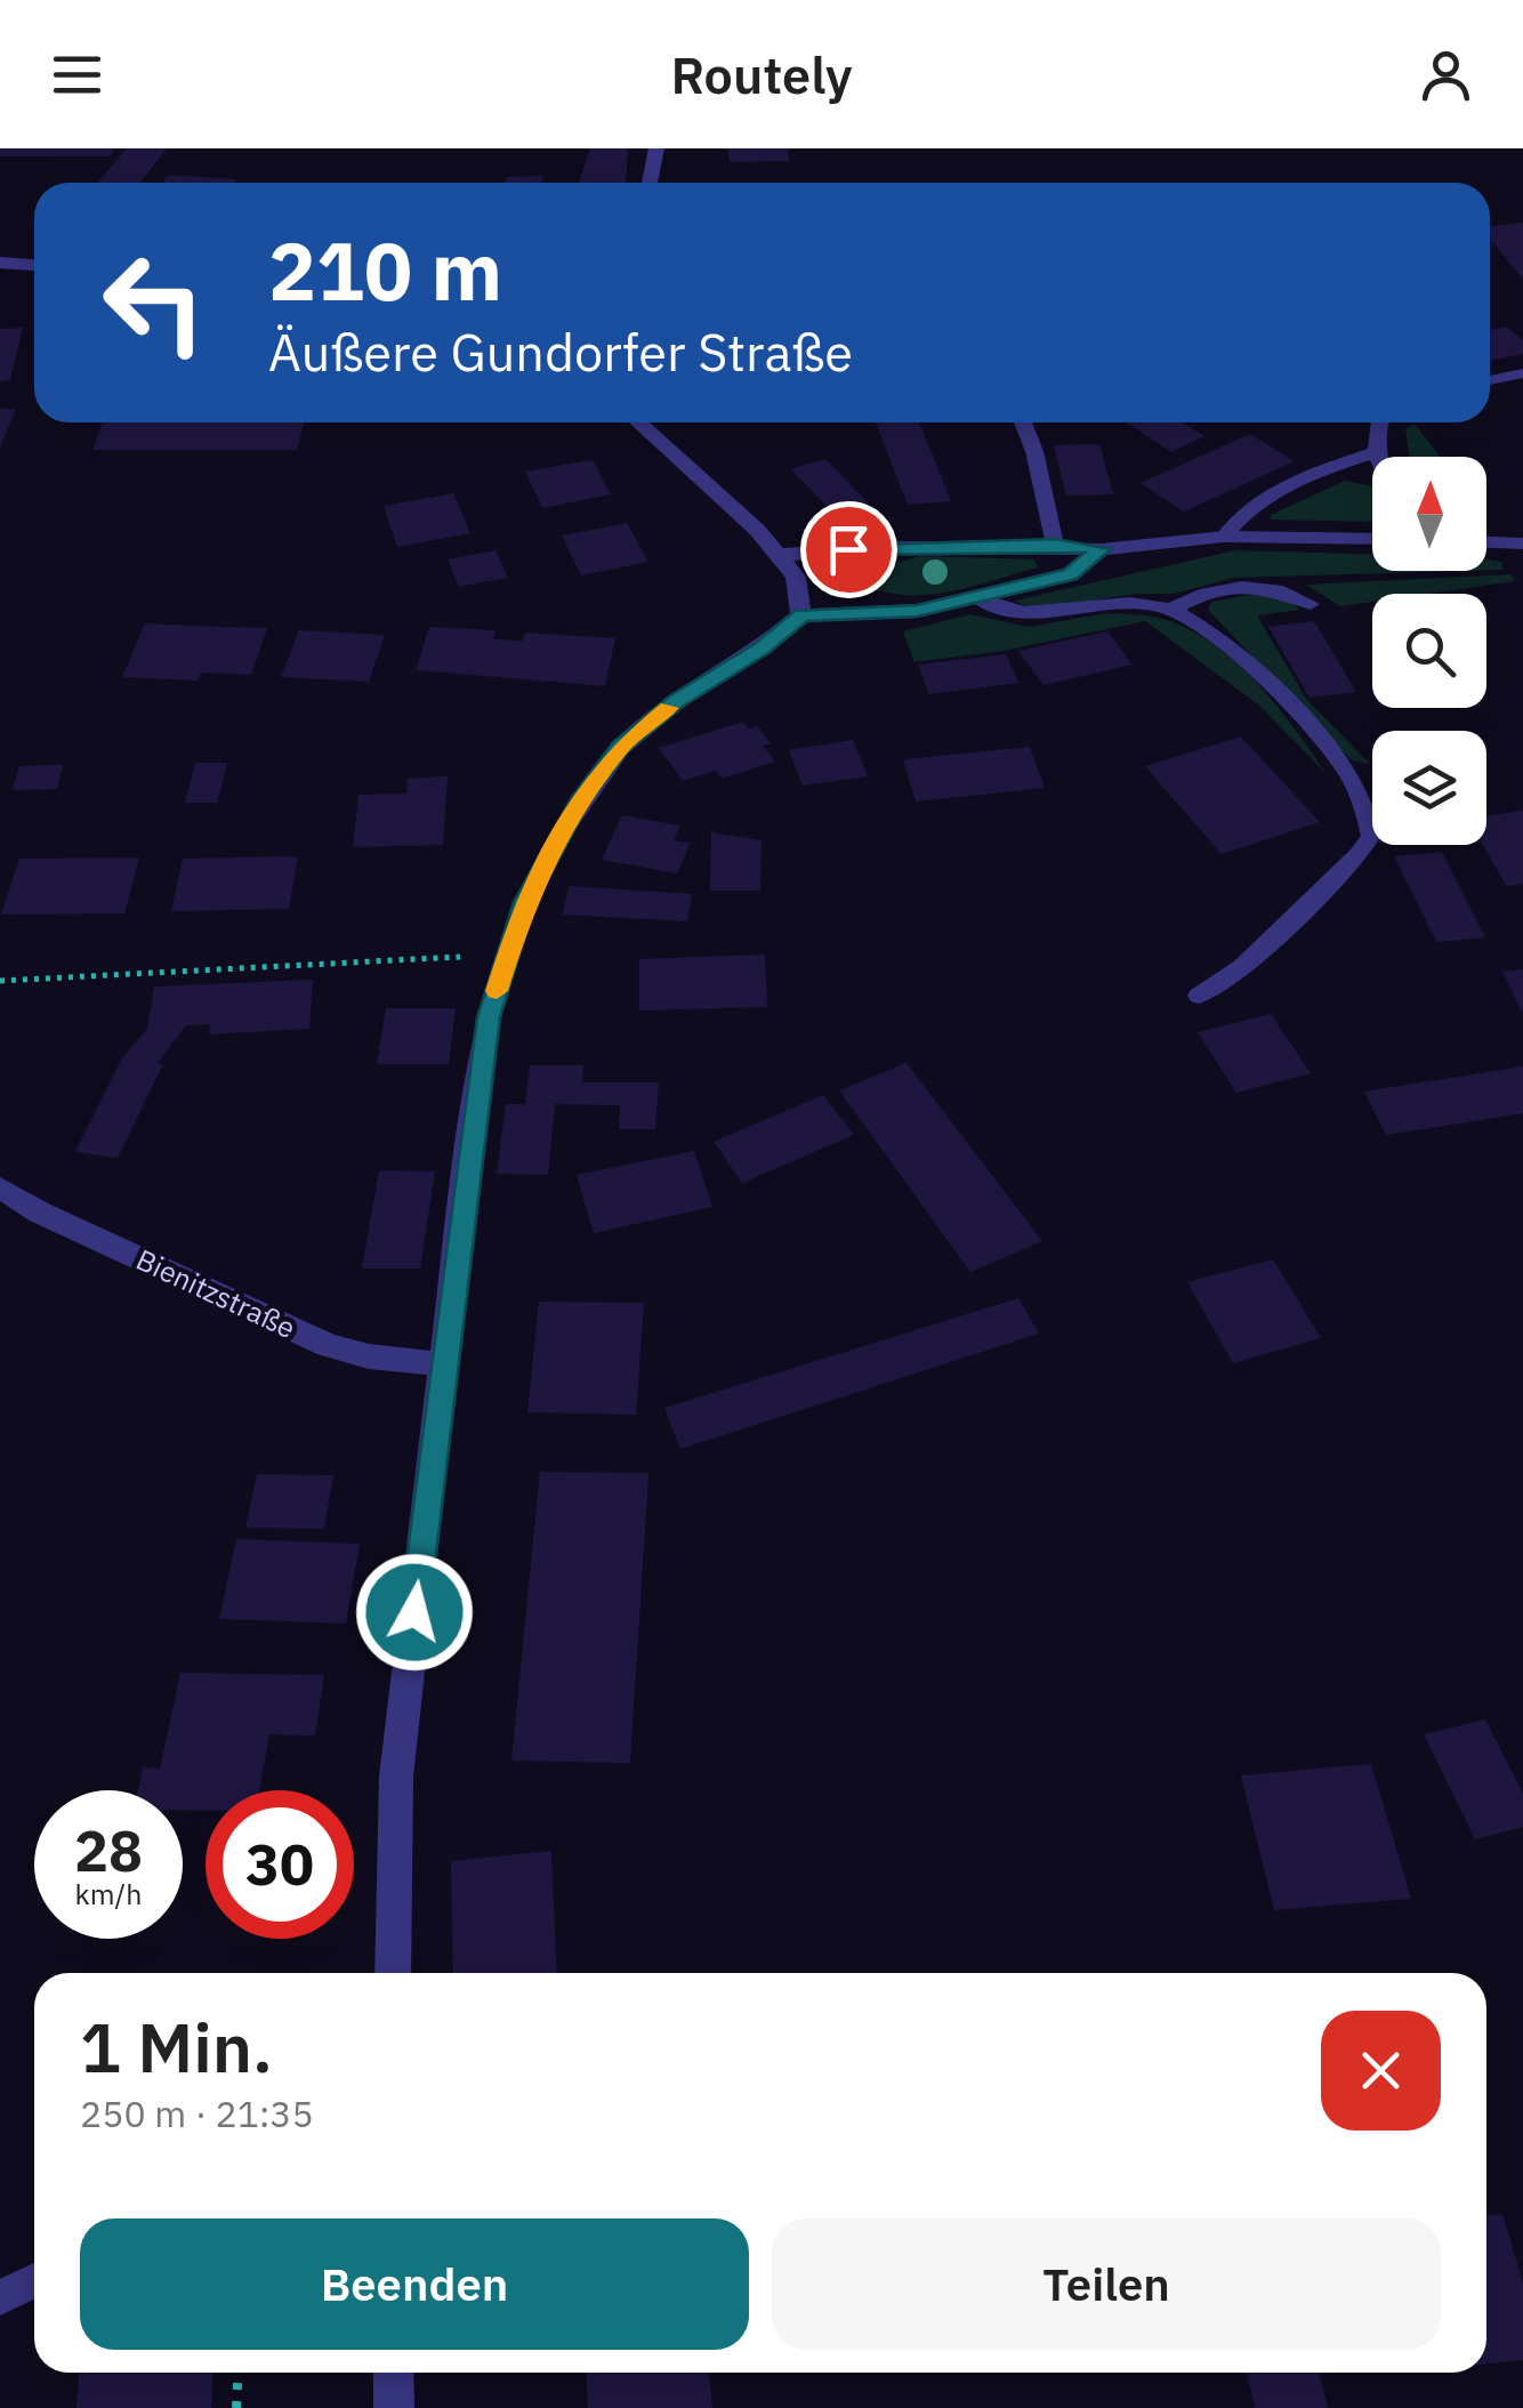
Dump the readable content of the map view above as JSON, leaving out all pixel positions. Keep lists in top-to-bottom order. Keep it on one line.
{"streets":{"street":["Bienitzstraße"]},"north":"top","page":{"header":"Routely","turn":["210 m","Äußere Gundorfer Straße"],"speed":"28 km/h","limit":"30","heading":["1 Min.","250 m · 21:35"],"buttons":["Beenden","Teilen"]}}
